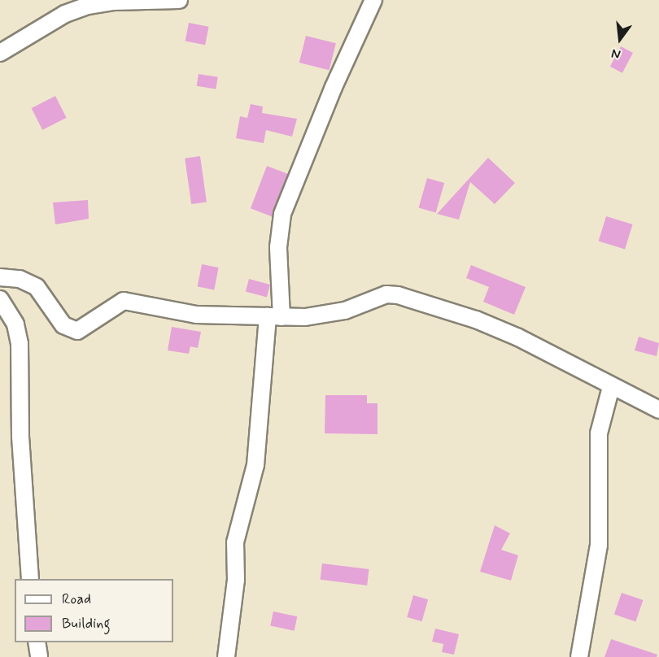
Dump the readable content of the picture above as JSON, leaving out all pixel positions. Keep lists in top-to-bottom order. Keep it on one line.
{"legend":["Road","Building"],"north":"bottom"}
